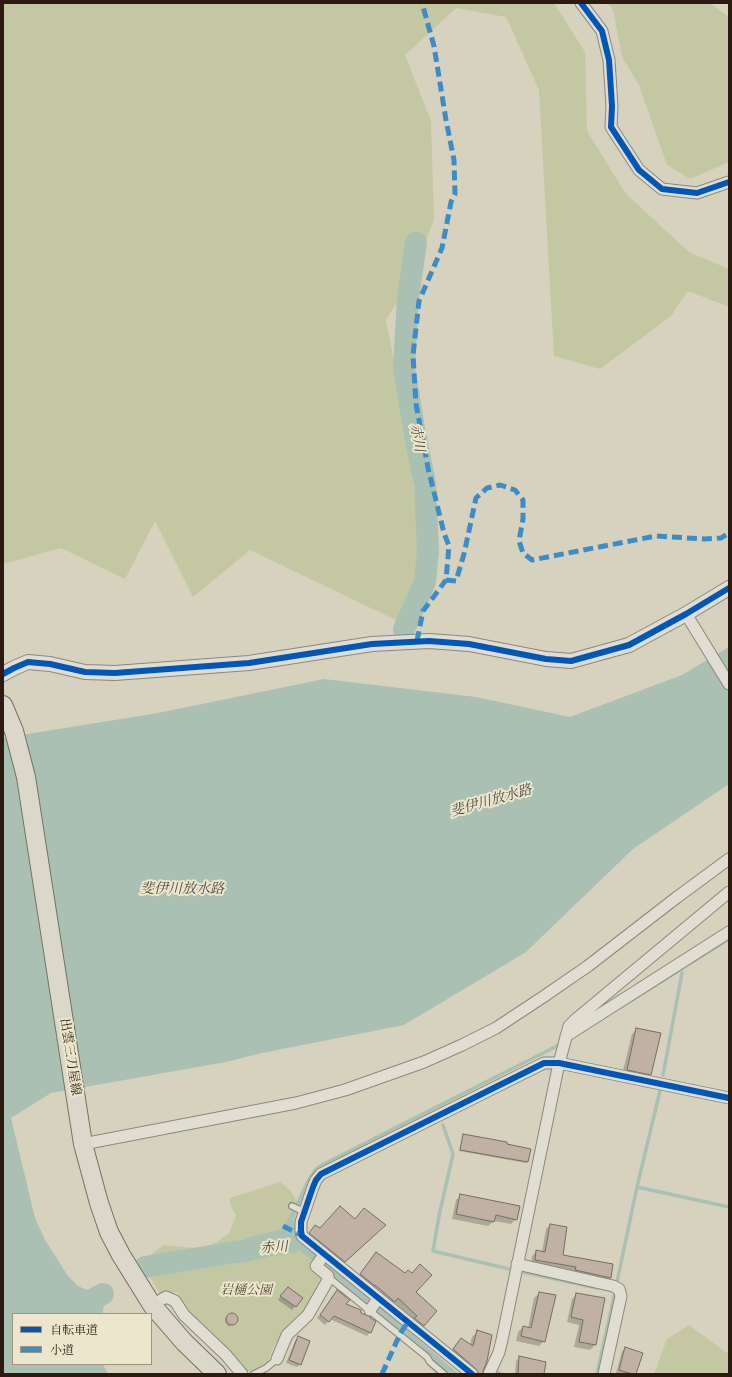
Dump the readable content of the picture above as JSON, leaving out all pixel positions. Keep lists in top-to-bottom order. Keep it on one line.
{"streets":{"main road":["出雲三刀屋線"]},"water":["赤川","斐伊川放水路"],"parks":["岩樋公園"],"legend":["自転車道","小道"]}
